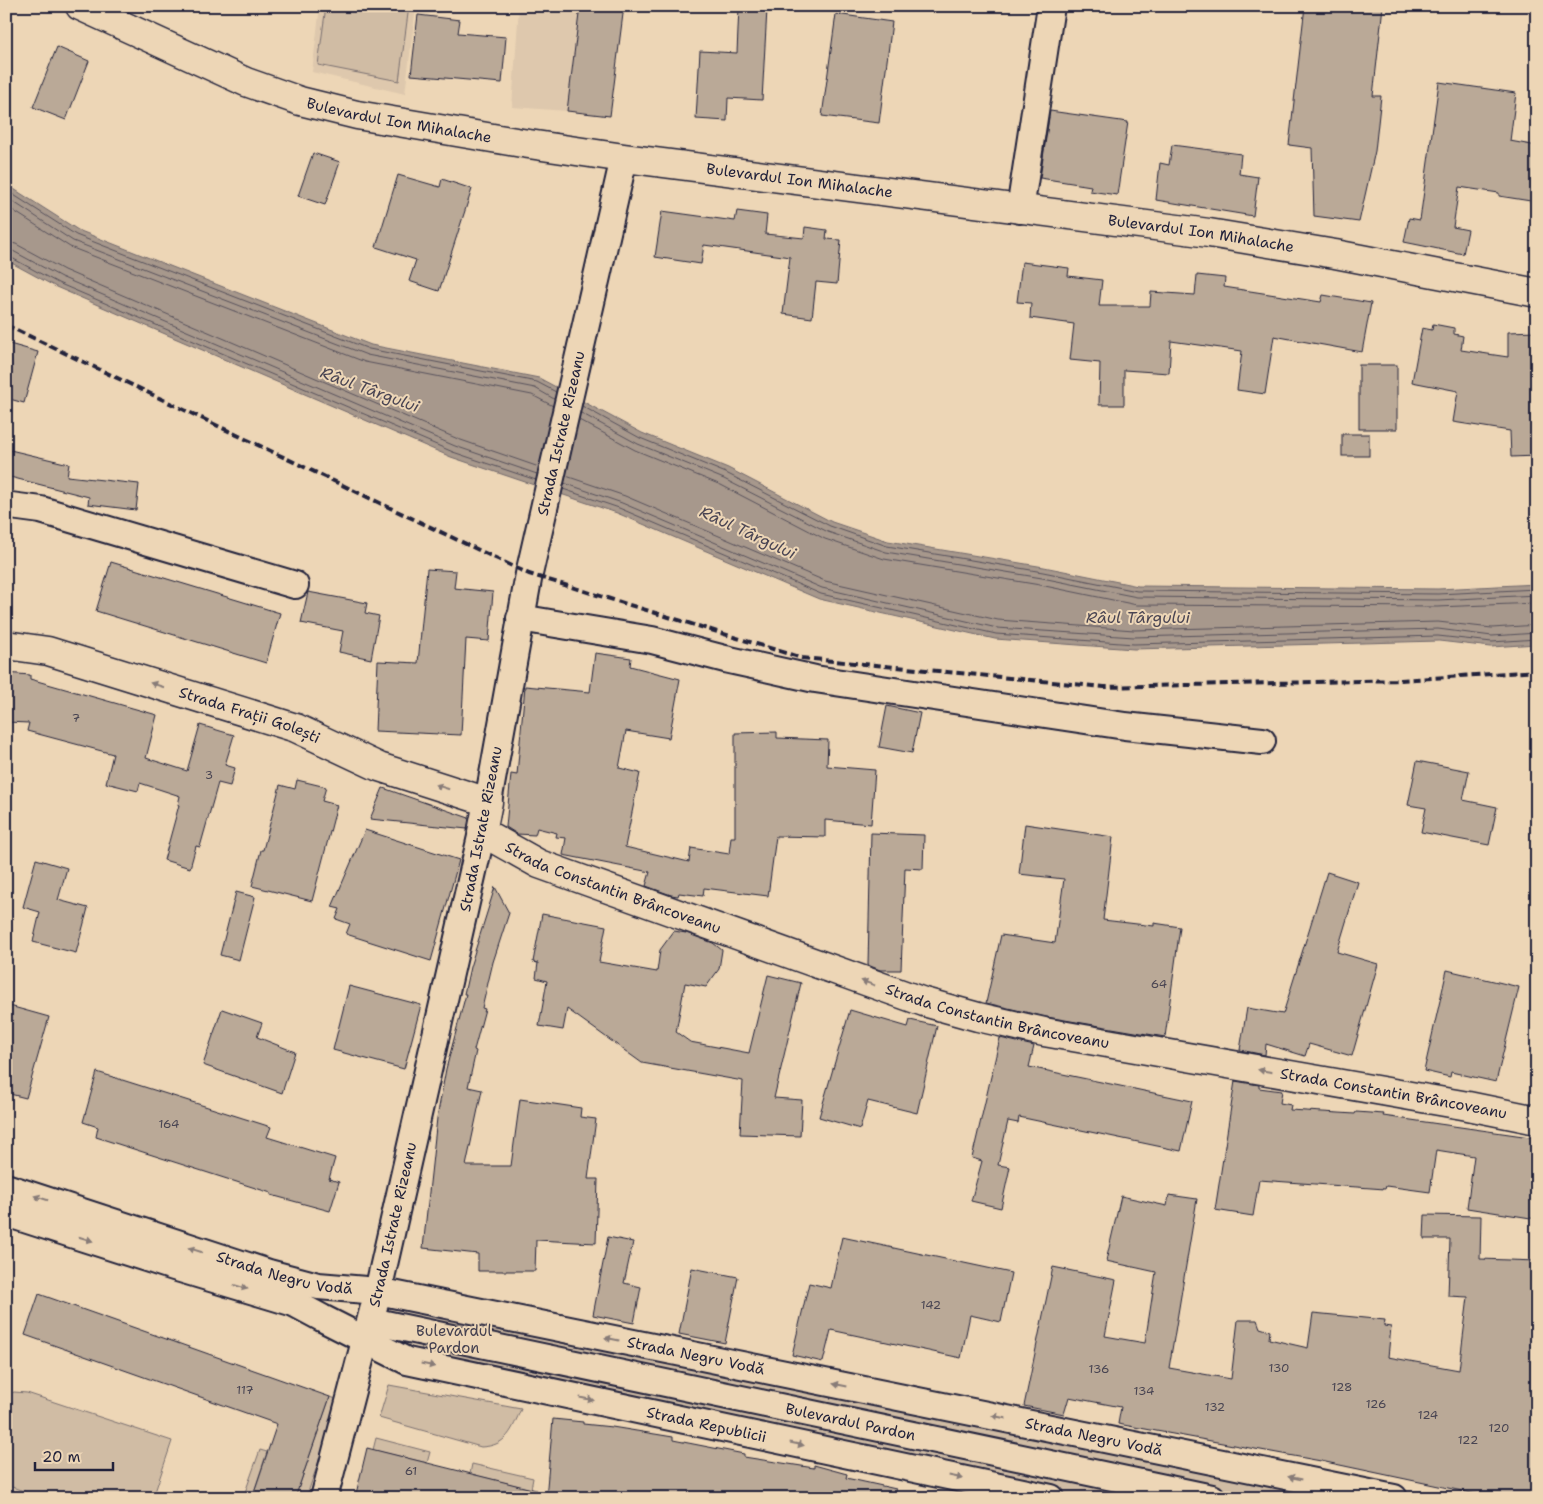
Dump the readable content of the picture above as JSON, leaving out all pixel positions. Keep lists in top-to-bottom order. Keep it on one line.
{"streets":{"main road":["Bulevardul Ion Mihalache","Strada Istrate Rizeanu","Strada Frații Golești","Strada Constantin Brâncoveanu"],"street":["Strada Negru Vodă","Bulevardul Pardon","Strada Republicii"]},"crossings":[["Bulevardul Ion Mihalache","Strada Istrate Rizeanu"],["Strada Istrate Rizeanu","Strada Frații Golești"],["Strada Istrate Rizeanu","Strada Constantin Brâncoveanu"],["Strada Istrate Rizeanu","Strada Negru Vodă"],["Strada Istrate Rizeanu","Bulevardul Pardon"],["Strada Istrate Rizeanu","Strada Republicii"],["Strada Negru Vodă","Bulevardul Pardon"],["Strada Negru Vodă","Strada Republicii"],["Bulevardul Pardon","Strada Republicii"]],"one_way":["Strada Frații Golești","Strada Constantin Brâncoveanu","Strada Republicii"],"water":["Râul Târgului"],"parks":["Bulevardul Pardon"],"house_numbers":["7","3","64","164","142","130","136","128","117","134","126","132","124","120","122","61"],"scale_bar":"20 m"}
